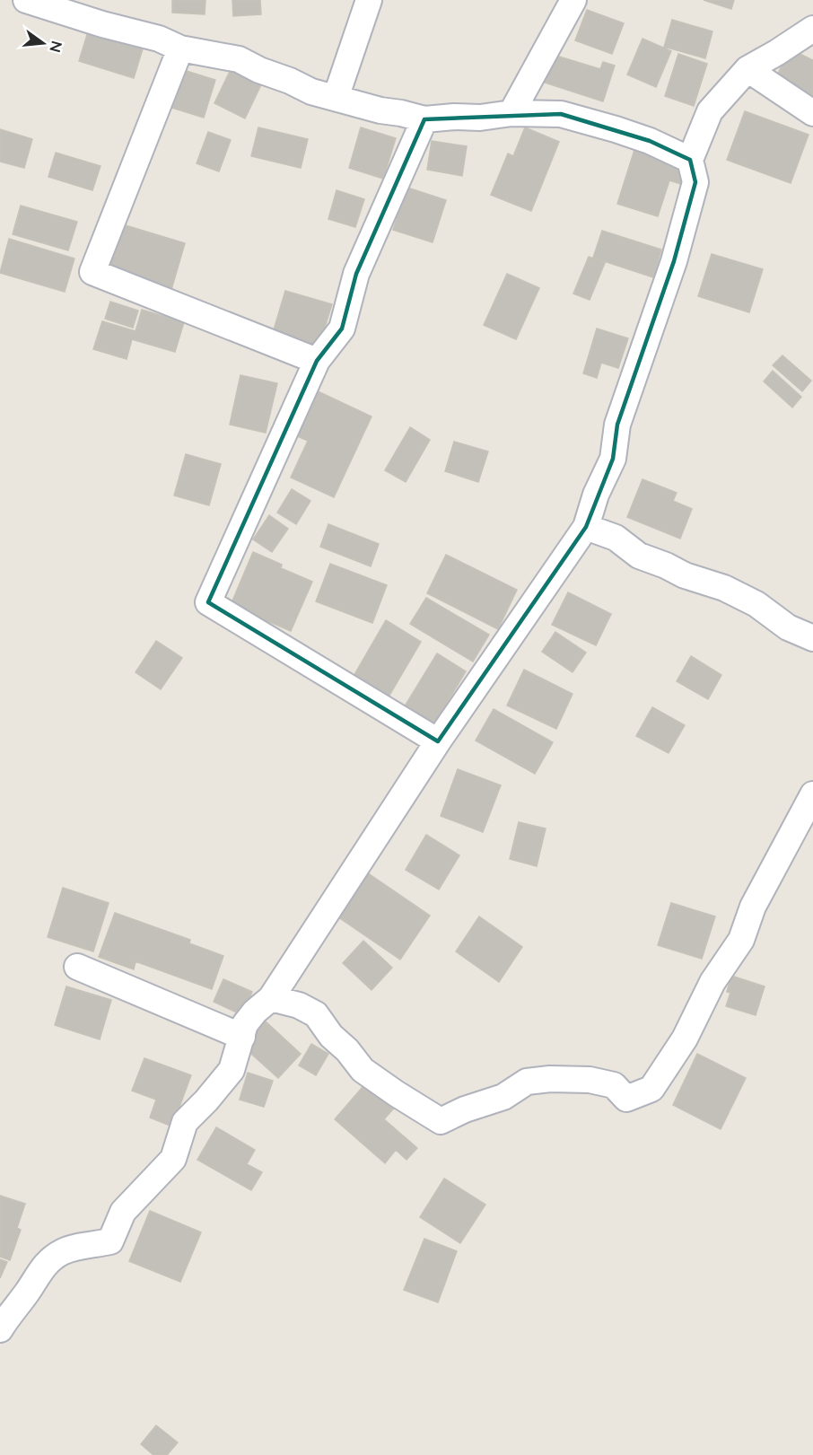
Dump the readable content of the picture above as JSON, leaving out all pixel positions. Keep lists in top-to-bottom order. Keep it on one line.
{"north":"right"}
